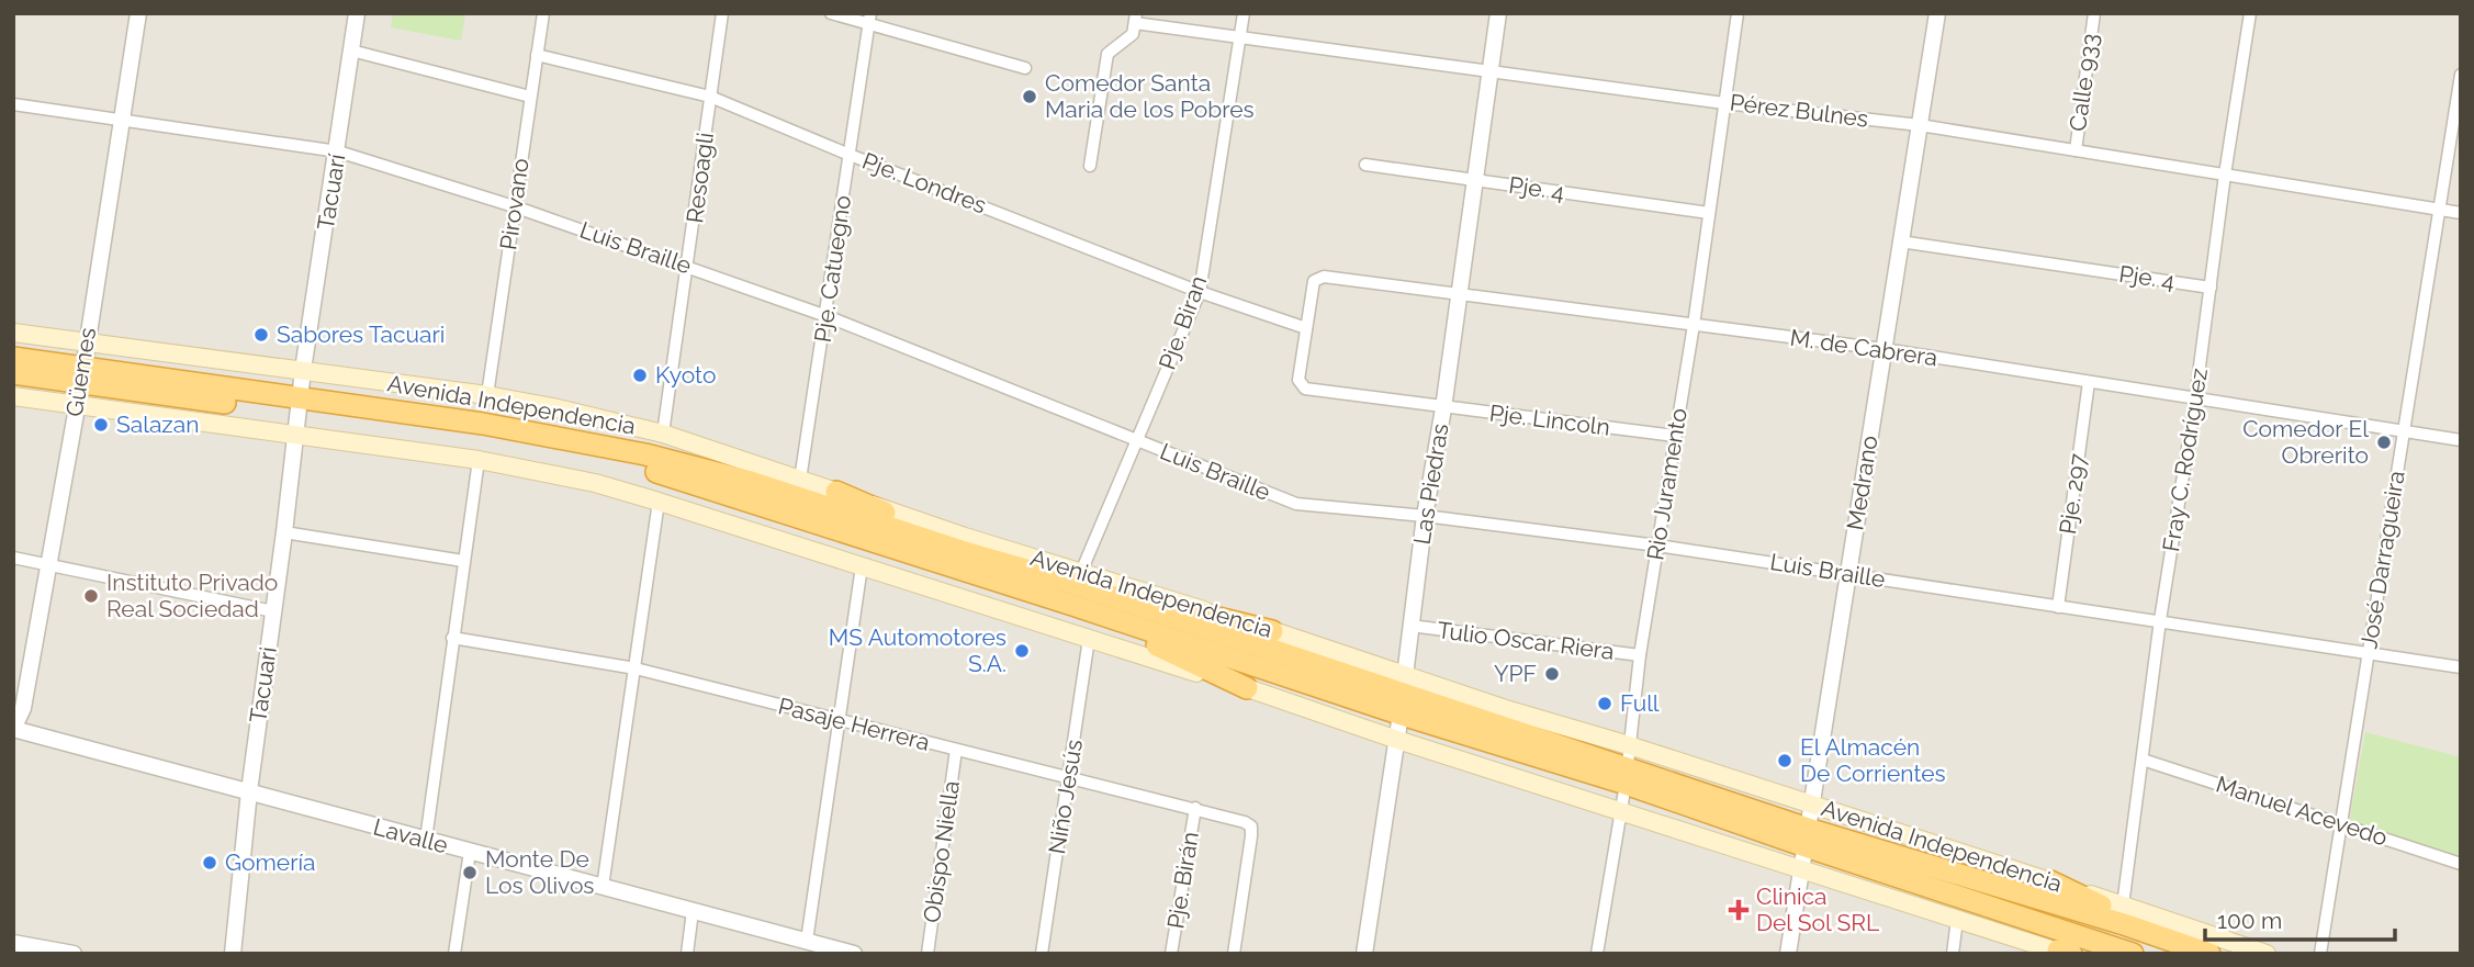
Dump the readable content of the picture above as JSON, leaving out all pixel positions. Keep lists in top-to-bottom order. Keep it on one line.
{"streets":{"highway":["Avenida Independencia"],"street":["Calle 933","Pérez Bulnes","Resoagli","Pje. Londres","Pje. 4","Tacuarí","Pirovano","Luis Braille","Pje. Catuegno","Pje. Biran","M. de Cabrera","Güemes","Pje. Lincoln","Fray C. Rodríguez","Medrano","Las Piedras","Rio Juramento","Pje. 297","José Darragueira","Tulio Oscar Riera","Tacuari","Pasaje Herrera","Niño Jesús","Manuel Acevedo","Lavalle","Obispo Niella","Pje. Birán"]},"crossings":[["Calle 933","Pérez Bulnes"],["Pérez Bulnes","Pje. Biran"],["Pérez Bulnes","Fray C. Rodríguez"],["Pérez Bulnes","Medrano"],["Pérez Bulnes","Las Piedras"],["Pérez Bulnes","Rio Juramento"],["Pérez Bulnes","José Darragueira"],["Resoagli","Pje. Londres"],["Resoagli","Luis Braille"],["Resoagli","Avenida Independencia"],["Pje. Londres","Pirovano"],["Pje. Londres","Pje. Catuegno"],["Pje. Londres","Pje. Biran"],["Pje. Londres","M. de Cabrera"],["Pje. Londres","Pje. Lincoln"],["Pje. 4","Fray C. Rodríguez"],["Pje. 4","Medrano"],["Pje. 4","Las Piedras"],["Pje. 4","Rio Juramento"],["Tacuarí","Luis Braille"],["Tacuarí","Avenida Independencia"],["Tacuarí","Tacuari"],["Pirovano","Luis Braille"],["Pirovano","Avenida Independencia"],["Luis Braille","Pje. Catuegno"],["Luis Braille","Pje. Biran"],["Luis Braille","Güemes"],["Luis Braille","Fray C. Rodríguez"],["Luis Braille","Medrano"],["Luis Braille","Las Piedras"],["Luis Braille","Rio Juramento"],["Luis Braille","Pje. 297"],["Luis Braille","José Darragueira"],["Pje. Catuegno","Avenida Independencia"],["Pje. Biran","Avenida Independencia"],["M. de Cabrera","Pje. Lincoln"],["M. de Cabrera","Fray C. Rodríguez"],["M. de Cabrera","Medrano"],["M. de Cabrera","Las Piedras"],["M. de Cabrera","Rio Juramento"],["M. de Cabrera","Pje. 297"],["M. de Cabrera","José Darragueira"],["Güemes","Avenida Independencia"],["Güemes","Lavalle"],["Avenida Independencia","Fray C. Rodríguez"],["Avenida Independencia","Medrano"],["Avenida Independencia","Las Piedras"],["Avenida Independencia","Rio Juramento"],["Avenida Independencia","Tacuari"],["Avenida Independencia","Niño Jesús"],["Pje. Lincoln","Las Piedras"],["Pje. Lincoln","Rio Juramento"],["Fray C. Rodríguez","Manuel Acevedo"],["Las Piedras","Tulio Oscar Riera"],["Rio Juramento","Tulio Oscar Riera"],["José Darragueira","Manuel Acevedo"],["Tacuari","Lavalle"],["Pasaje Herrera","Niño Jesús"],["Pasaje Herrera","Obispo Niella"],["Pasaje Herrera","Pje. Birán"]],"places":{"other":["Comedor Santa Maria de los Pobres","Sabores Tacuari","Kyoto","Salazan","Comedor El Obrerito","Instituto Privado Real Sociedad","MS Automotores S.A.","YPF","Full","El Almacén De Corrientes","Gomería","Monte De Los Olivos"],"health":["Clinica Del Sol SRL"]},"scale_bar":"100 m"}
